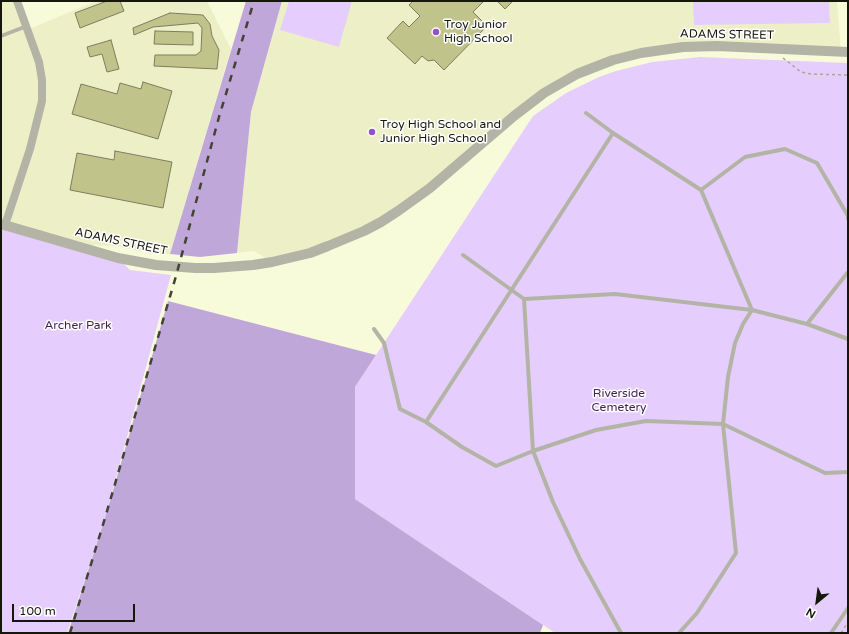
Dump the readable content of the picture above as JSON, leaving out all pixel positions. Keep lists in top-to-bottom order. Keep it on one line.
{"streets":{"street":["ADAMS STREET"]},"parks":["Archer Park","Riverside Cemetery"],"places":["Troy Junior High School","Troy High School and Junior High School"],"scale_bar":"100 m","north":"bottom left"}
